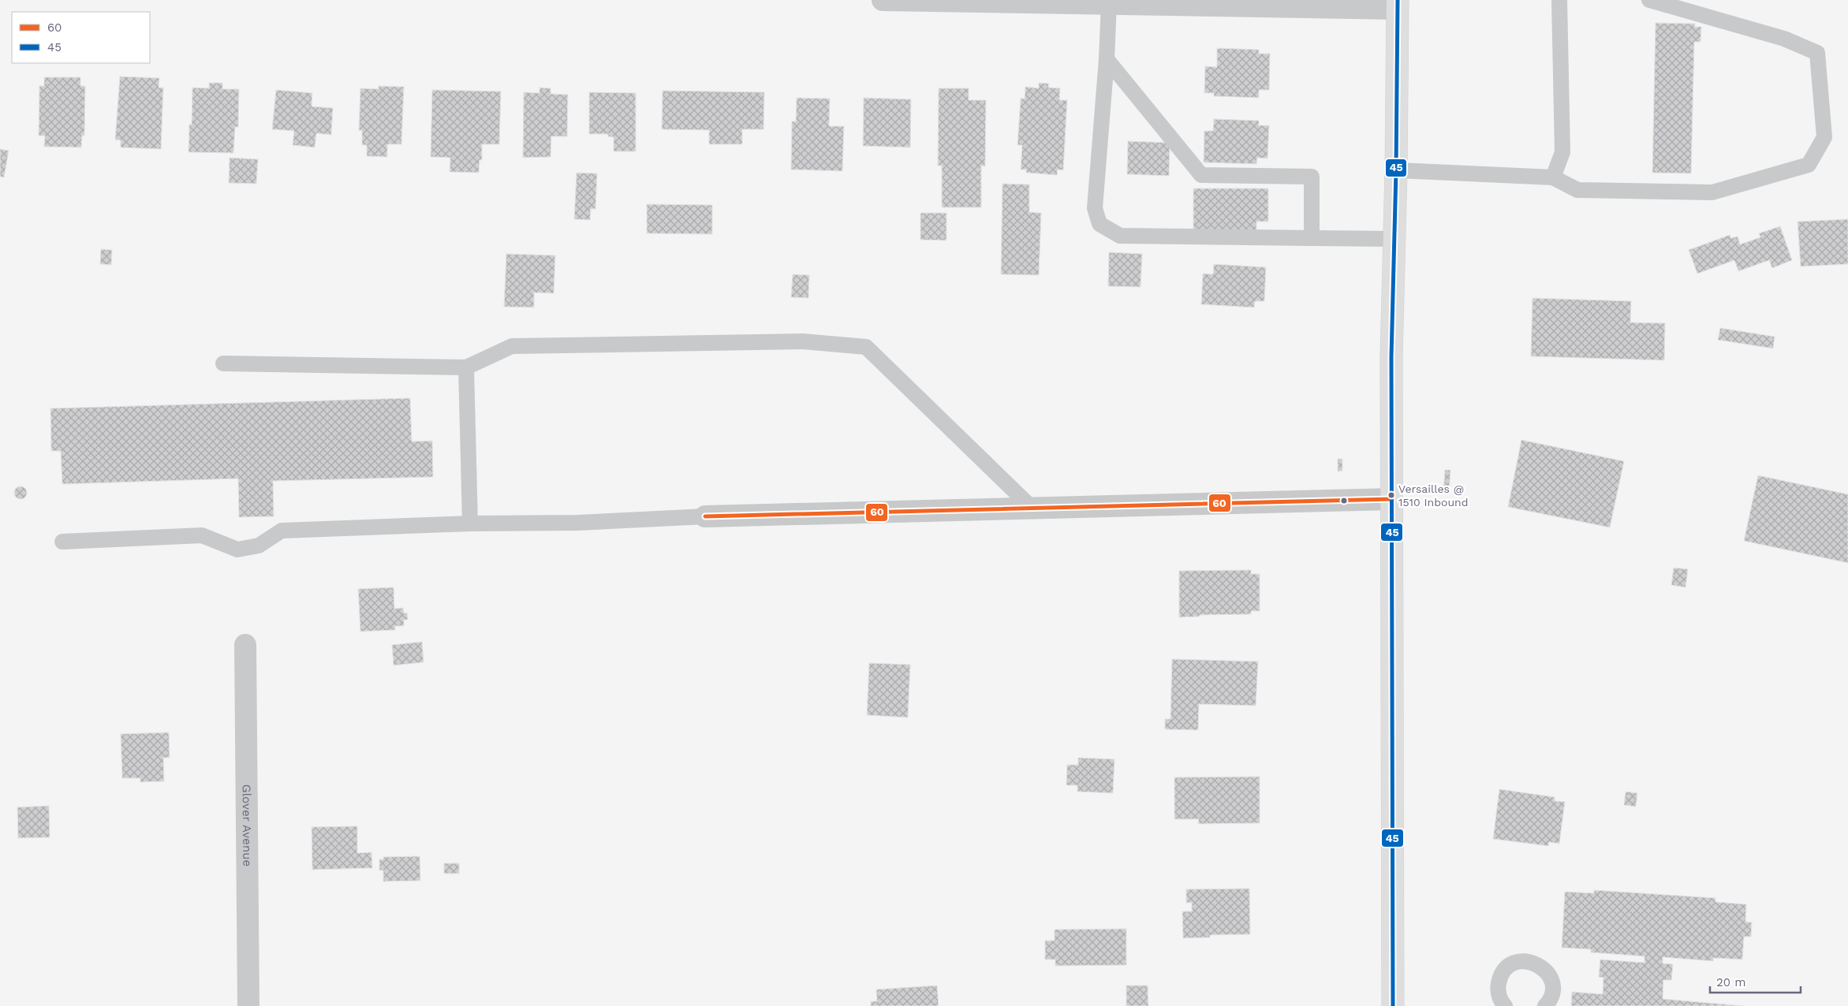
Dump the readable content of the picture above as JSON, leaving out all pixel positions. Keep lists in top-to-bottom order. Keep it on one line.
{"streets":{"street":["Glover Avenue"]},"places":["Versailles @ 1510 Inbound"],"lines":["transit line 45","transit line 60"],"legend":["60","45"],"scale_bar":"20 m"}
